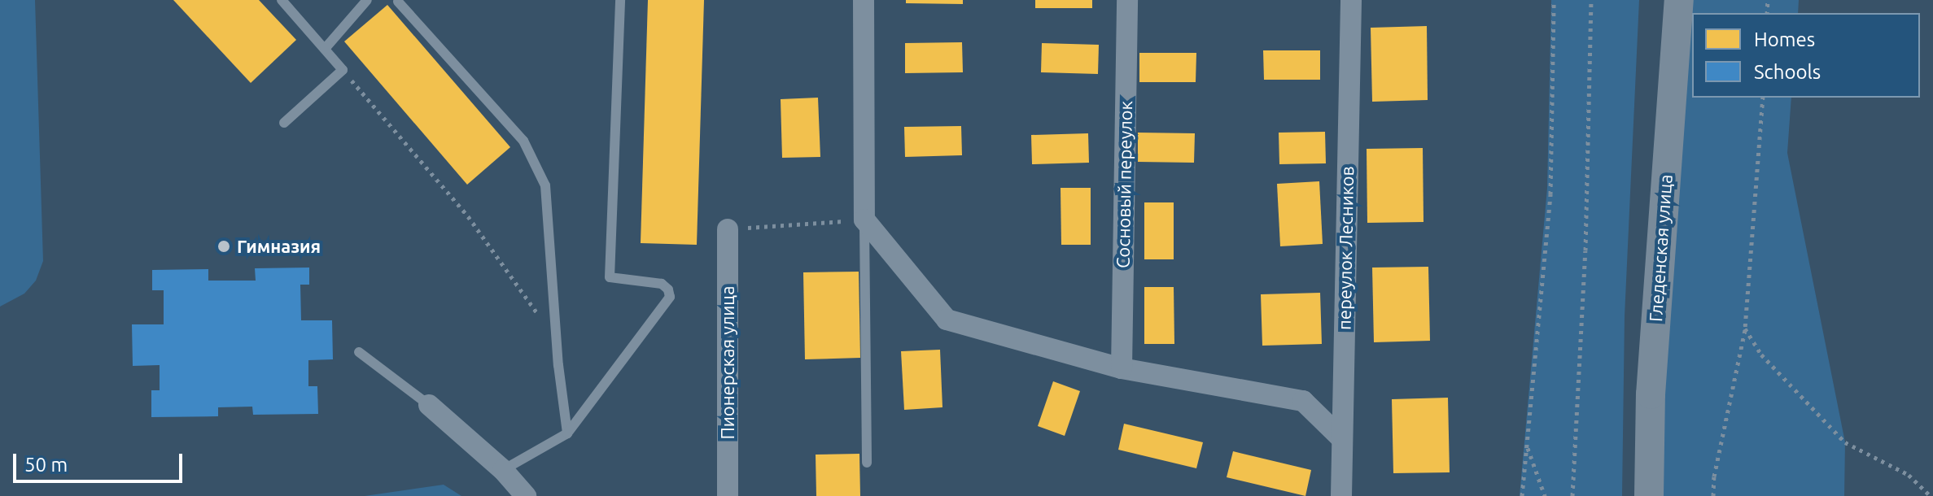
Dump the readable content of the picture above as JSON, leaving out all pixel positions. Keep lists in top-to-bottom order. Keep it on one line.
{"streets":{"main road":["Гледенская улица"],"street":["Сосновый переулок","переулок Лесников","Пионерская улица"]},"places":["Гимназия"],"legend":["Homes","Schools"],"scale_bar":"50 m"}
